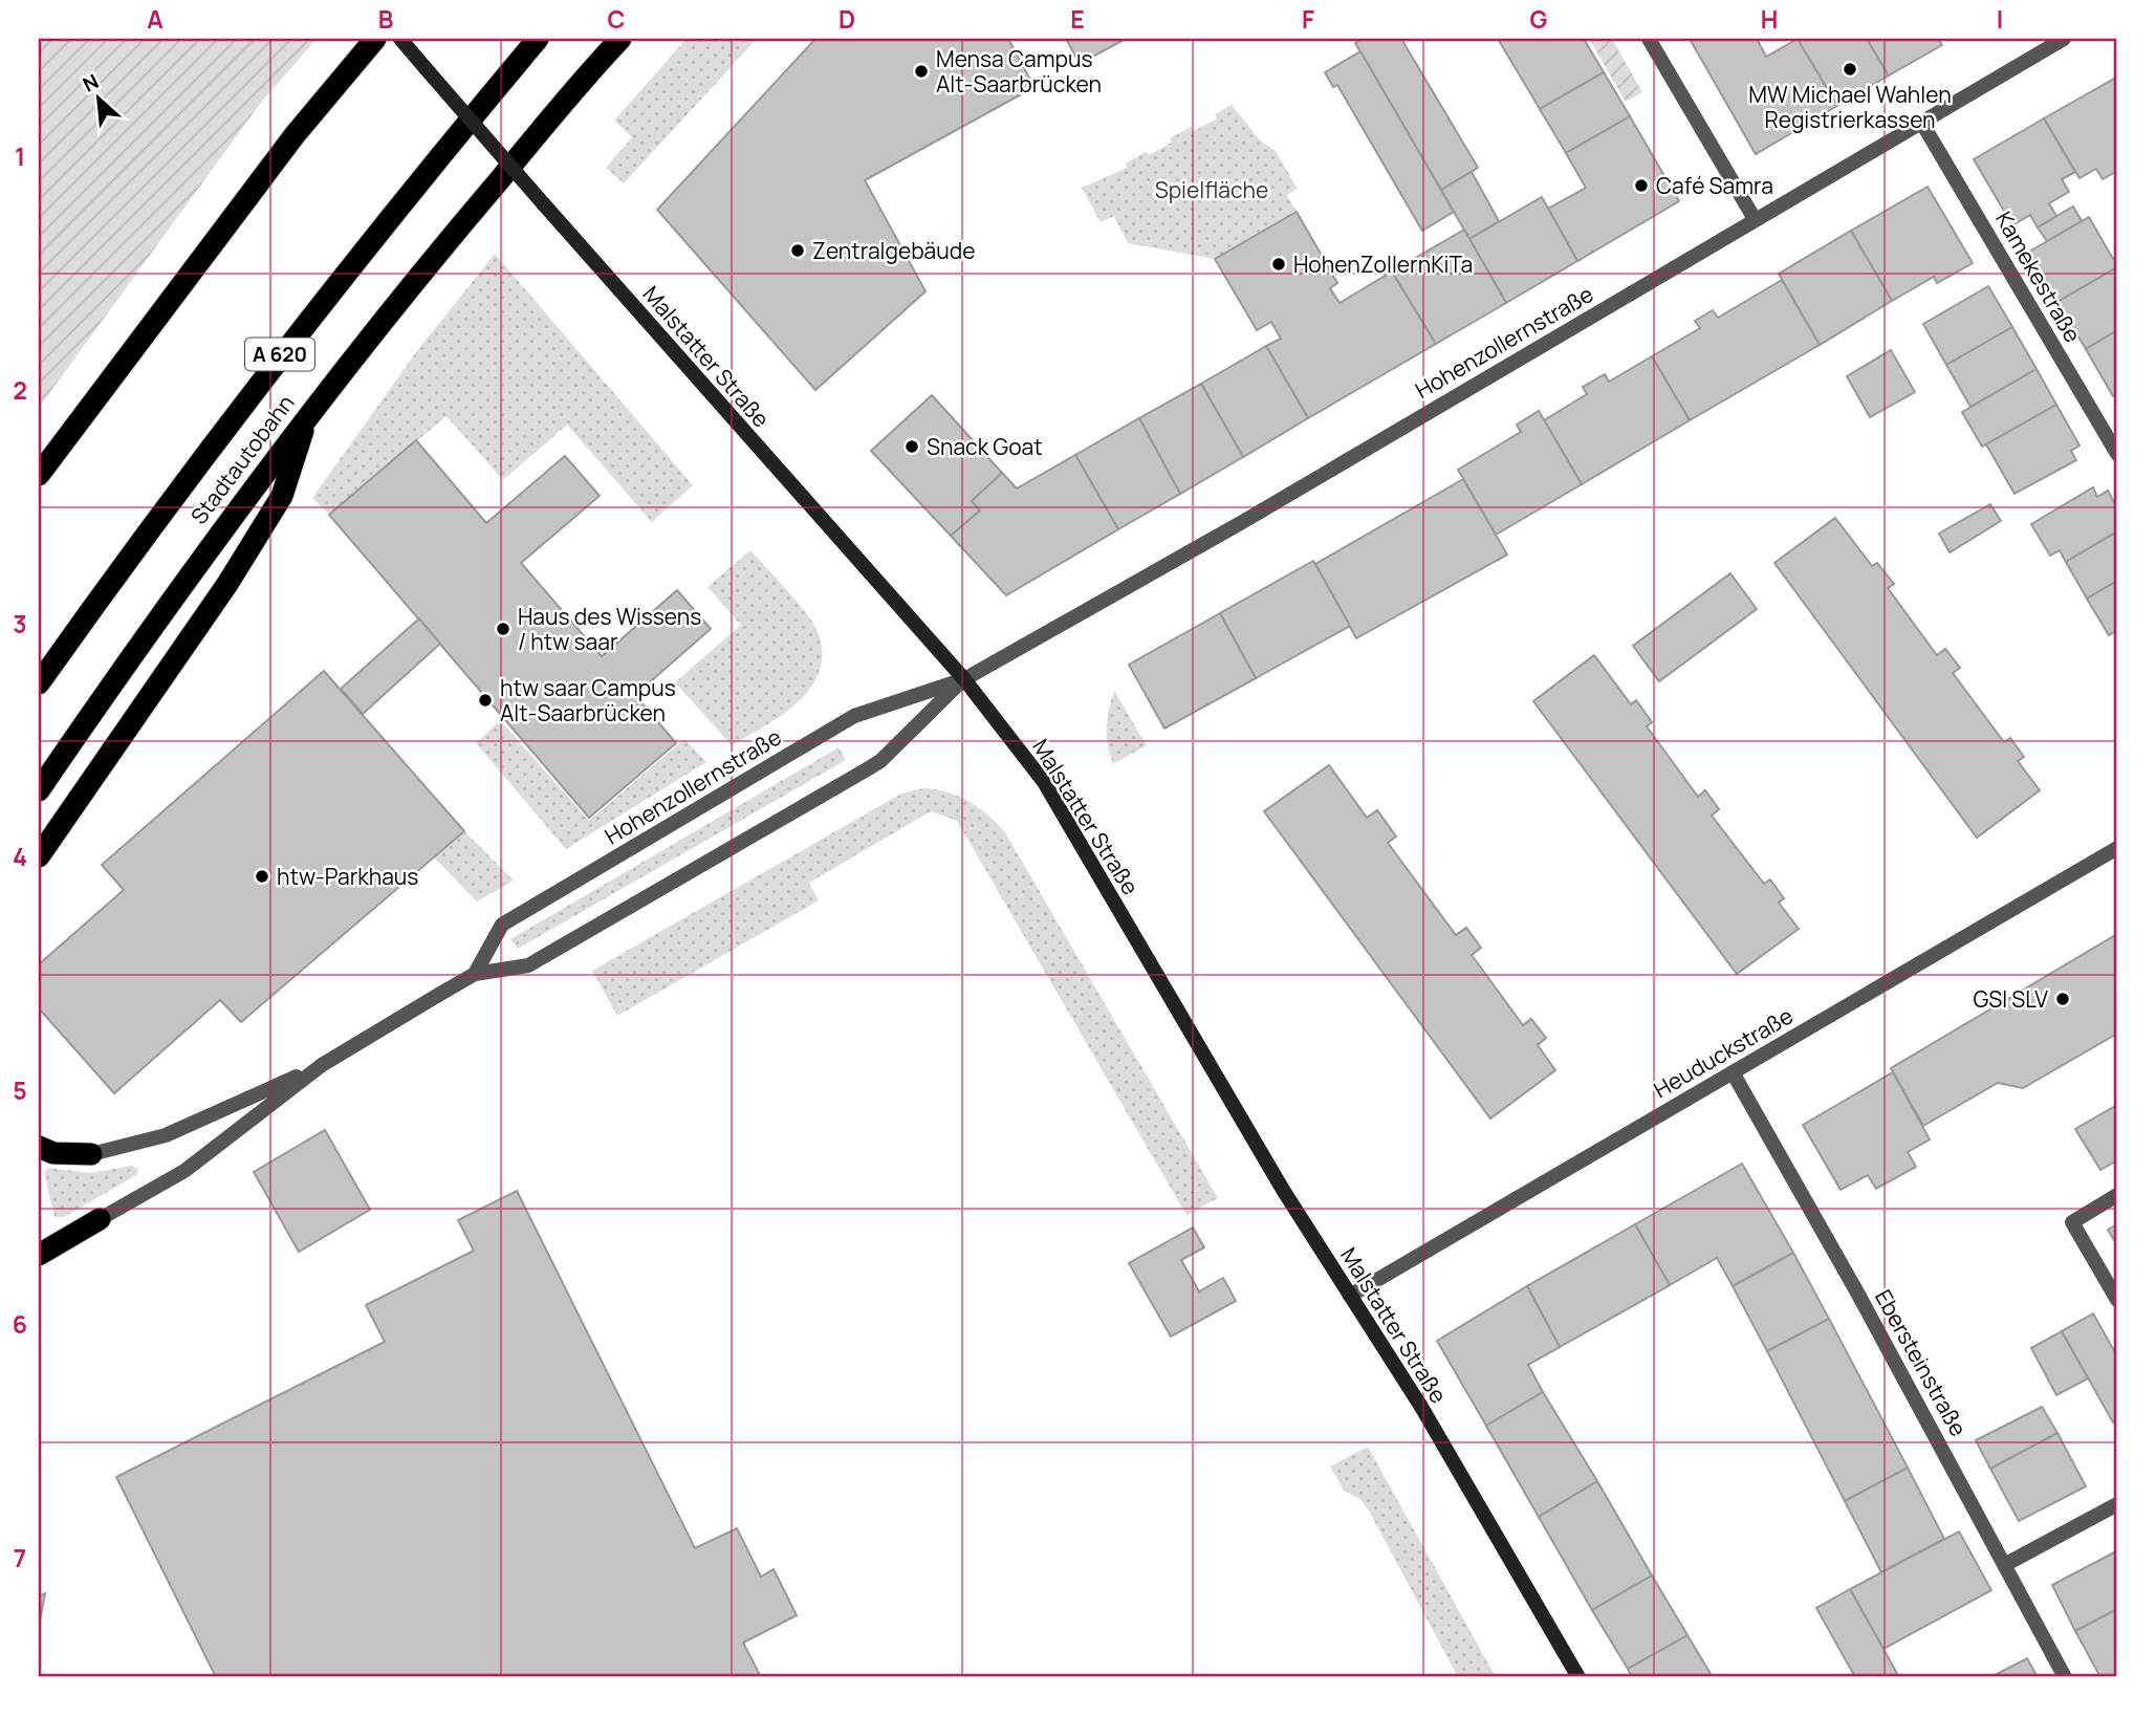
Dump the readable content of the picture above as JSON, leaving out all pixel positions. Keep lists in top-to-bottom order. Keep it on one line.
{"streets":{"highway":["A 620","Stadtautobahn"],"main road":["Malstatter Straße"],"street":["Kamekestraße","Hohenzollernstraße","Heuduckstraße","Ebersteinstraße"]},"crossings":[["Kamekestraße","Hohenzollernstraße"],["Hohenzollernstraße","Malstatter Straße"],["Malstatter Straße","Heuduckstraße"],["Heuduckstraße","Ebersteinstraße"]],"parks":["Spielfläche"],"places":["MW Michael Wahlen Registrierkassen","Mensa Campus Alt-Saarbrücken","Café Samra","Zentralgebäude","HohenZollernKiTa","Snack Goat","Haus des Wissens / htw saar","htw saar Campus Alt-Saarbrücken","htw-Parkhaus","GSI SLV"],"north":"top left","grid":{"columns":["A","B","C","D","E","F","G","H","I"],"rows":["1","2","3","4","5","6","7"]}}
